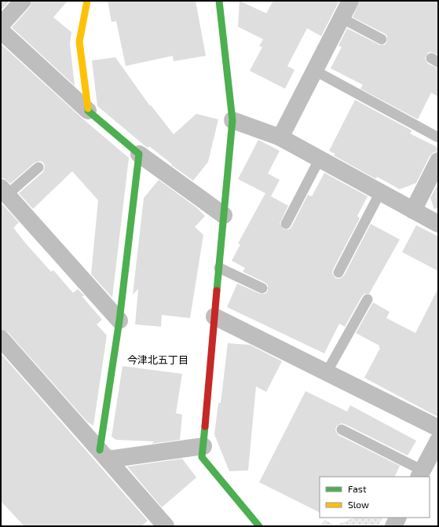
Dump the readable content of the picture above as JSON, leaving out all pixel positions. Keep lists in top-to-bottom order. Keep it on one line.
{"districts":["今津北五丁目"],"legend":["Fast","Slow"]}
